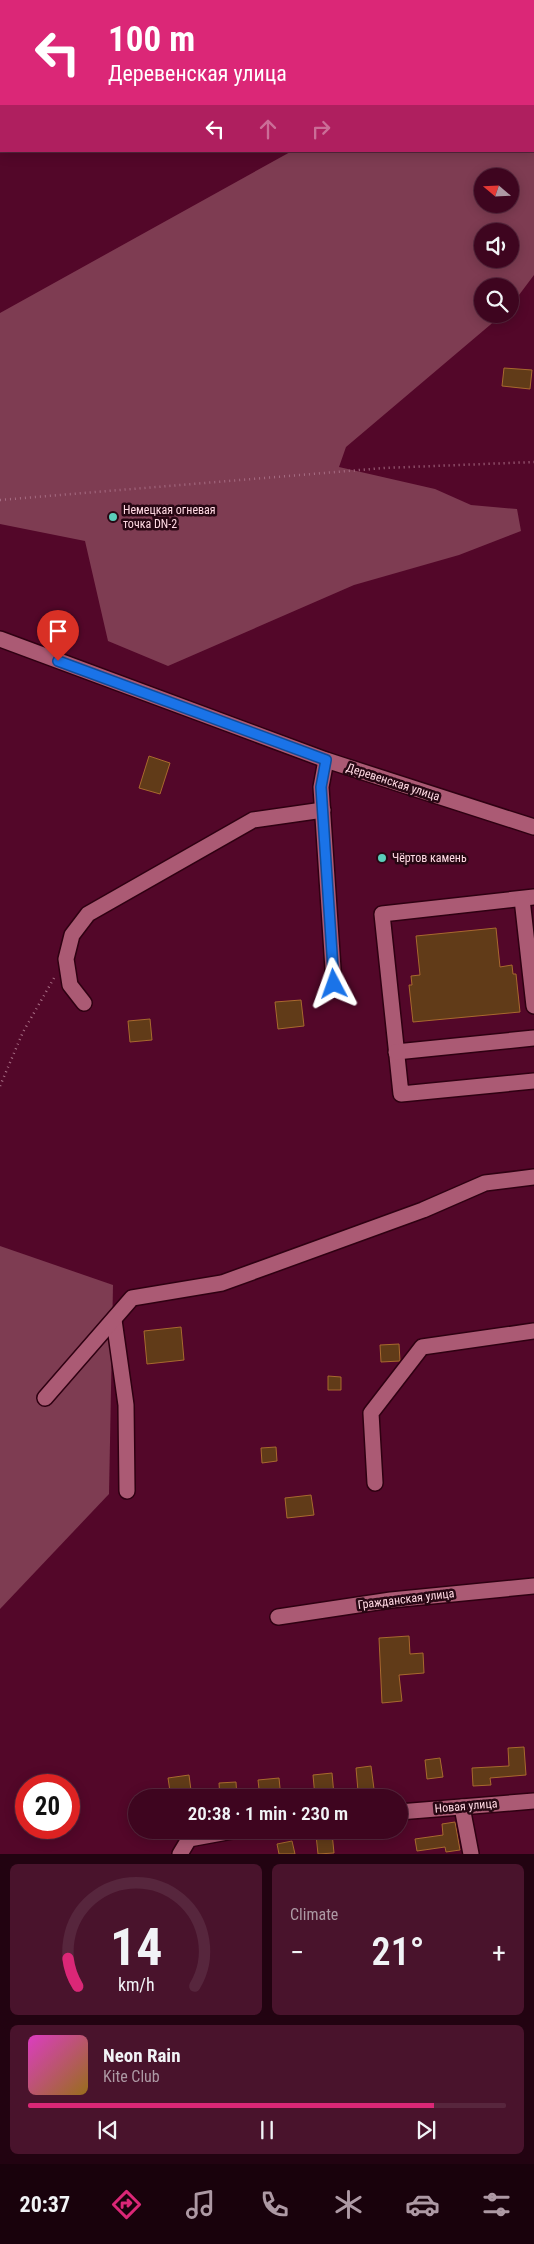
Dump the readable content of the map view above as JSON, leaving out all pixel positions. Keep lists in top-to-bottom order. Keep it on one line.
{"streets":{"street":["Деревенская улица","Гражданская улица","Новая улица"]},"places":["Немецкая огневая точка DN-2","Чёртов камень"],"north":"left","page":{"turn":["100 m","Деревенская улица"],"limit":"20","trip":"20:38 · 1 min · 230 m","tile":"Climate","heat":["−","21°","+"],"song":["Neon Rain","Kite Club"],"tabs":"20:37","gauge":["14","km/h"]}}
